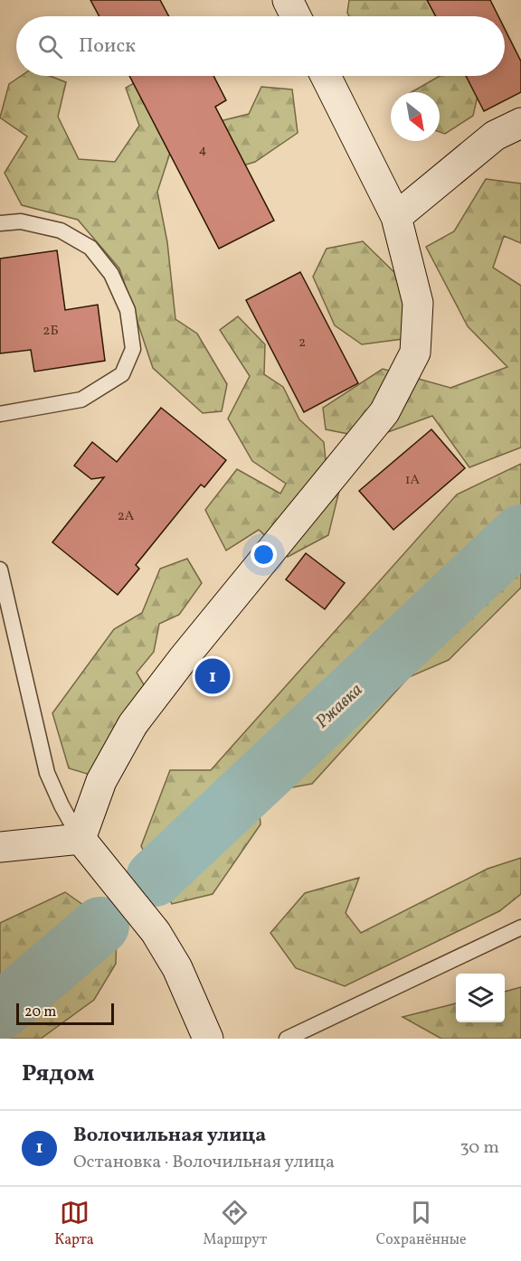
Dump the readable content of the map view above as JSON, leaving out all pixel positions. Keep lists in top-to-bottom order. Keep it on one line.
{"water":["Ржавка"],"house_numbers":["4","2Б","2","1А","2А"],"scale_bar":"20 m","north":"bottom right","page":{"search":"Поиск","pins":"1","scale":"20 m","heading":"Рядом","list":[{"mark":"1","name":"Волочильная улица","note":"Остановка · Волочильная улица","value":"30 m"}],"nav":["Карта","Маршрут","Сохранённые"]}}
